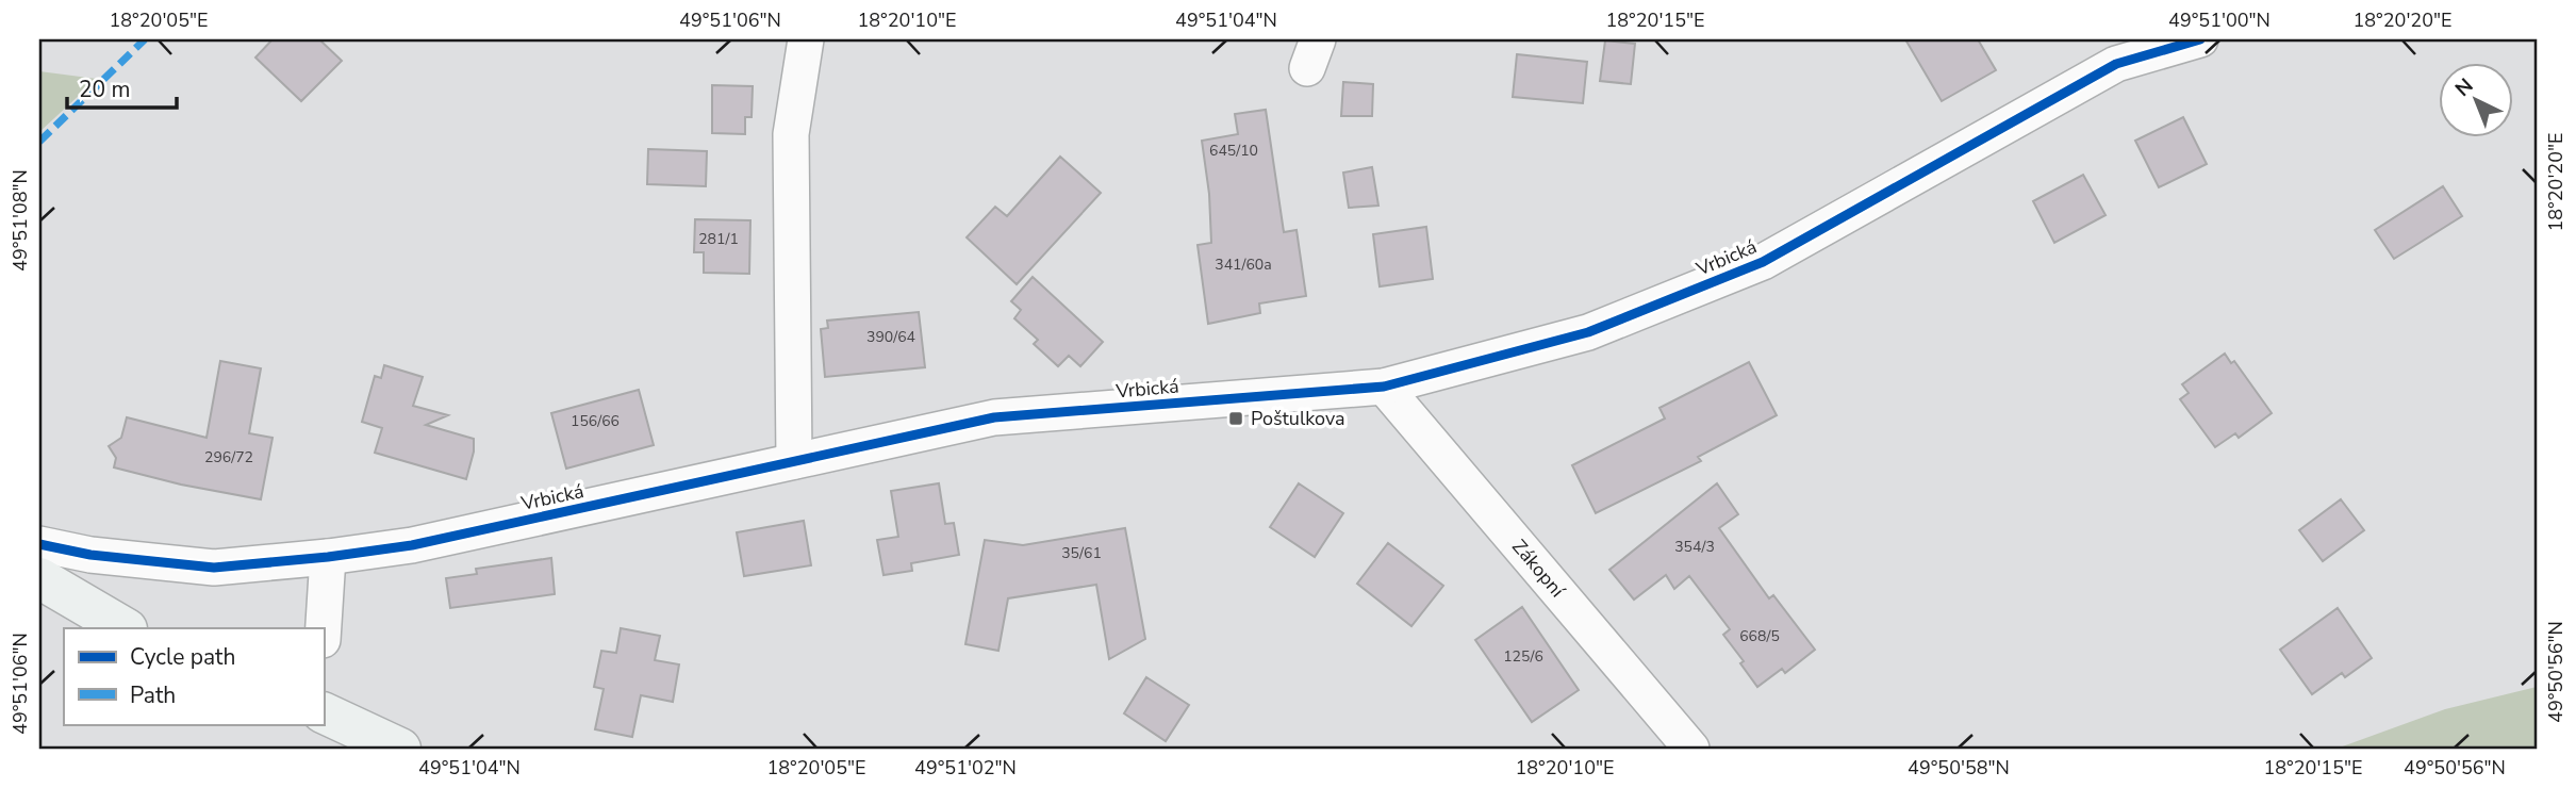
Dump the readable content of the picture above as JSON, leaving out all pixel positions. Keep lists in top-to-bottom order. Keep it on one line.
{"streets":{"street":["Vrbická","Zákopní"]},"crossings":[["Vrbická","Zákopní"]],"places":{"transit":["Poštulkova"]},"house_numbers":["645/10","281/1","341/60a","390/64","156/66","296/72","354/3","35/61","668/5","125/6"],"legend":["Cycle path","Path"],"scale_bar":"20 m","north":"top left","coordinates":["18°20'05\"E","49°51'06\"N","18°20'10\"E","49°51'04\"N","18°20'15\"E","49°51'00\"N","18°20'20\"E","49°51'08\"N","49°50'56\"N","49°51'02\"N","49°50'58\"N"]}
